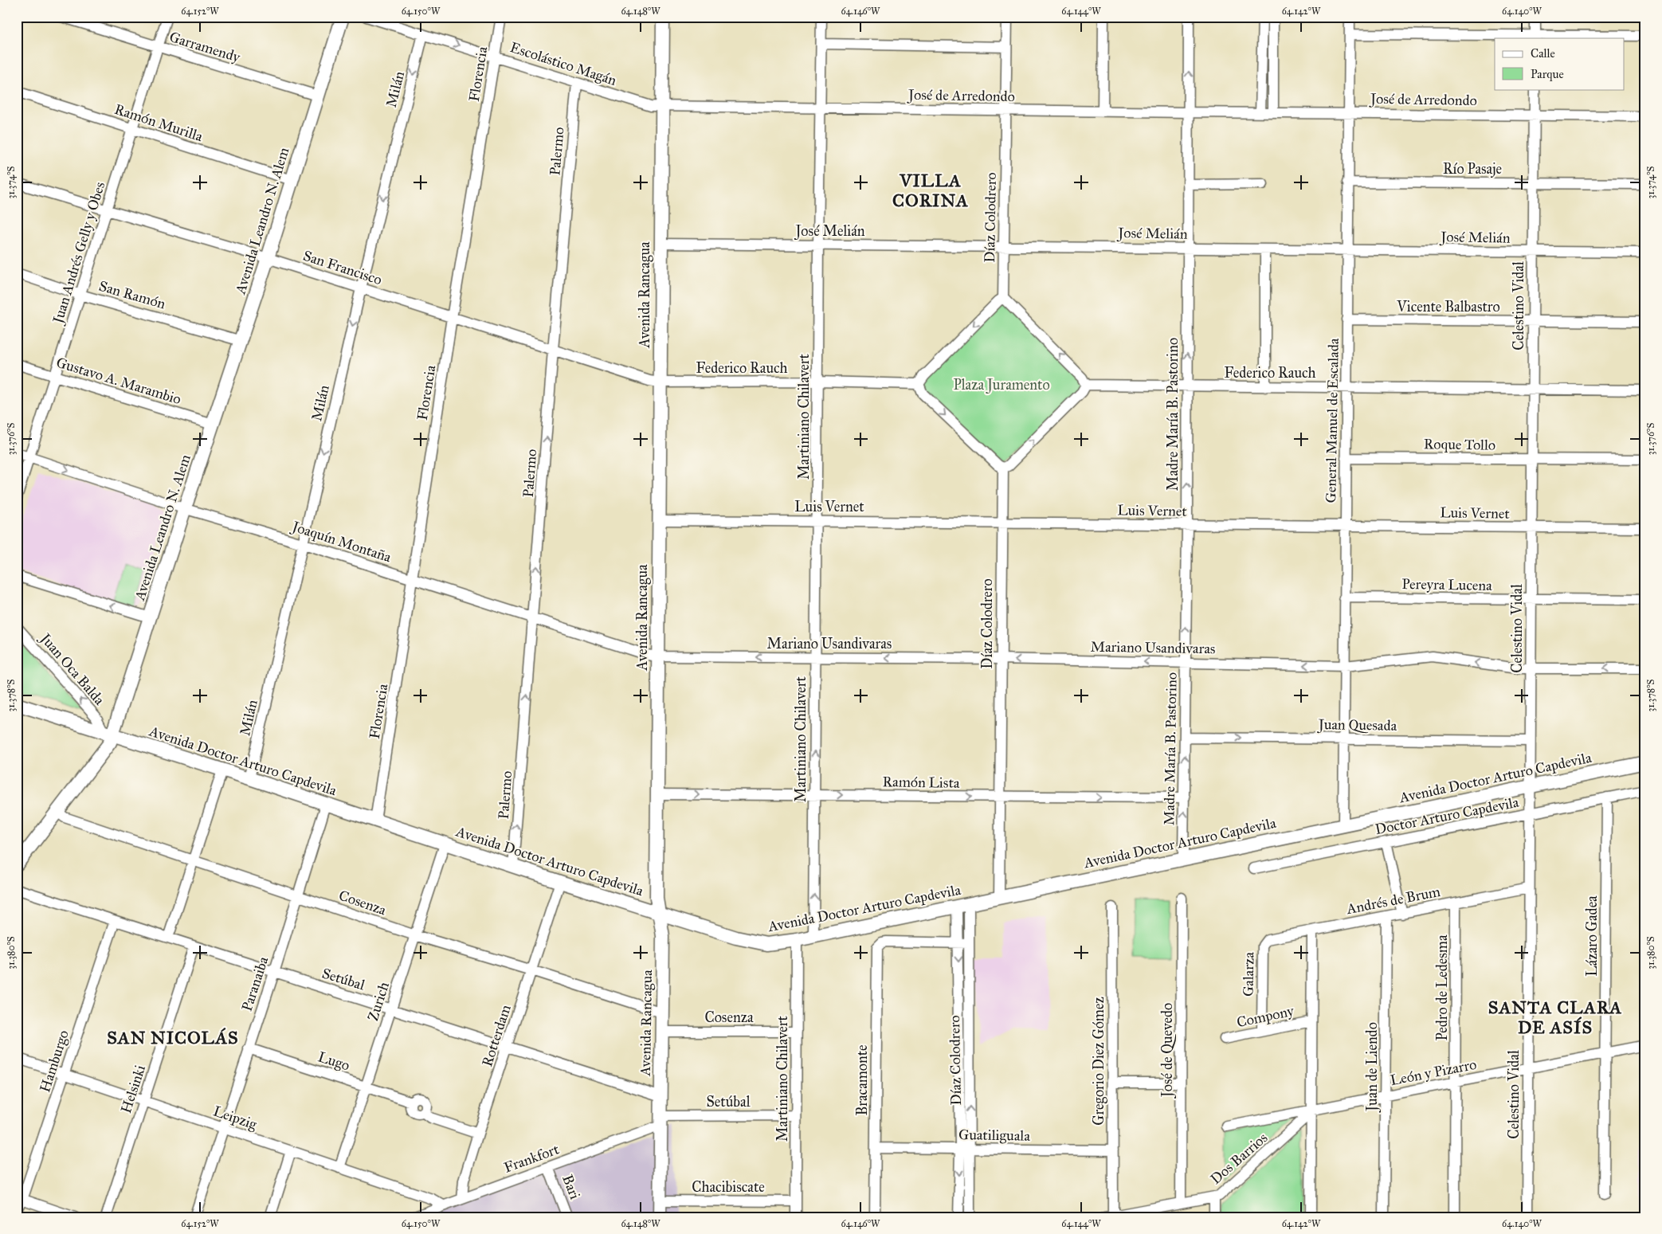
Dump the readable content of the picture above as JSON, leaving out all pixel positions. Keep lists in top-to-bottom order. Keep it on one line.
{"streets":{"main road":["Avenida Leandro N. Alem","Avenida Rancagua","Avenida Doctor Arturo Capdevila"],"street":["Garramendy","Escolástico Magán","Florencia","Milán","José de Arredondo","Ramón Murilla","Palermo","Río Pasaje","Díaz Colodrero","José Melián","Juan Andrés Gelly y Obes","San Francisco","San Ramón","Celestino Vidal","Vicente Balbastro","Federico Rauch","Gustavo A. Marambio","Madre María B. Pastorino","Martiniano Chilavert","General Manuel de Escalada","Roque Tollo","Luis Vernet","Joaquín Montaña","Pereyra Lucena","Mariano Usandivaras","Juan Oca Balda","Juan Quesada","Ramón Lista","Doctor Arturo Capdevila","Andrés de Brum","Cosenza","Lázaro Gadea","Galarza","Setúbal","Paranaiba","Pedro de Ledesma","Zurich","Compony","Rotterdam","José de Quevedo","Hamburgo","Lugo","Gregorio Diez Gómez","Juan de Liendo","León y Pizarro","Bracamonte","Helsinki","Leipzig","Guatiliguala","Frankfort","Dos Barrios","Bari","Chacibiscate"]},"crossings":[["Garramendy","Avenida Leandro N. Alem"],["Garramendy","Juan Andrés Gelly y Obes"],["Escolástico Magán","Florencia"],["Escolástico Magán","Milán"],["Escolástico Magán","José de Arredondo"],["Escolástico Magán","Palermo"],["Escolástico Magán","Avenida Rancagua"],["Florencia","San Francisco"],["Florencia","Joaquín Montaña"],["Florencia","Avenida Doctor Arturo Capdevila"],["Milán","San Francisco"],["Milán","Joaquín Montaña"],["Milán","Avenida Doctor Arturo Capdevila"],["José de Arredondo","Díaz Colodrero"],["José de Arredondo","Avenida Rancagua"],["José de Arredondo","Celestino Vidal"],["José de Arredondo","Madre María B. Pastorino"],["José de Arredondo","Martiniano Chilavert"],["José de Arredondo","General Manuel de Escalada"],["Ramón Murilla","Avenida Leandro N. Alem"],["Ramón Murilla","Juan Andrés Gelly y Obes"],["Palermo","San Francisco"],["Palermo","Joaquín Montaña"],["Palermo","Avenida Doctor Arturo Capdevila"],["Río Pasaje","Celestino Vidal"],["Río Pasaje","General Manuel de Escalada"],["Díaz Colodrero","José Melián"],["Díaz Colodrero","Luis Vernet"],["Díaz Colodrero","Mariano Usandivaras"],["Díaz Colodrero","Avenida Doctor Arturo Capdevila"],["Díaz Colodrero","Ramón Lista"],["Díaz Colodrero","Bracamonte"],["Díaz Colodrero","Guatiliguala"],["Avenida Leandro N. Alem","San Francisco"],["Avenida Leandro N. Alem","San Ramón"],["Avenida Leandro N. Alem","Gustavo A. Marambio"],["Avenida Leandro N. Alem","Joaquín Montaña"],["Avenida Leandro N. Alem","Juan Oca Balda"],["Avenida Leandro N. Alem","Avenida Doctor Arturo Capdevila"],["Avenida Leandro N. Alem","Cosenza"],["José Melián","Avenida Rancagua"],["José Melián","Celestino Vidal"],["José Melián","Madre María B. Pastorino"],["José Melián","Martiniano Chilavert"],["José Melián","General Manuel de Escalada"],["Juan Andrés Gelly y Obes","San Francisco"],["Juan Andrés Gelly y Obes","San Ramón"],["Juan Andrés Gelly y Obes","Gustavo A. Marambio"],["Juan Andrés Gelly y Obes","Joaquín Montaña"],["San Francisco","Avenida Rancagua"],["San Francisco","Federico Rauch"],["Avenida Rancagua","Federico Rauch"],["Avenida Rancagua","Luis Vernet"],["Avenida Rancagua","Joaquín Montaña"],["Avenida Rancagua","Mariano Usandivaras"],["Avenida Rancagua","Avenida Doctor Arturo Capdevila"],["Avenida Rancagua","Ramón Lista"],["Avenida Rancagua","Cosenza"],["Avenida Rancagua","Setúbal"],["Avenida Rancagua","Frankfort"],["Avenida Rancagua","Chacibiscate"],["Celestino Vidal","Vicente Balbastro"],["Celestino Vidal","Federico Rauch"],["Celestino Vidal","Roque Tollo"],["Celestino Vidal","Luis Vernet"],["Celestino Vidal","Pereyra Lucena"],["Celestino Vidal","Mariano Usandivaras"],["Celestino Vidal","Juan Quesada"],["Celestino Vidal","Avenida Doctor Arturo Capdevila"],["Celestino Vidal","Doctor Arturo Capdevila"],["Celestino Vidal","Andrés de Brum"],["Celestino Vidal","León y Pizarro"],["Vicente Balbastro","General Manuel de Escalada"],["Federico Rauch","Madre María B. Pastorino"],["Federico Rauch","Martiniano Chilavert"],["Federico Rauch","General Manuel de Escalada"],["Madre María B. Pastorino","Luis Vernet"],["Madre María B. Pastorino","Mariano Usandivaras"],["Madre María B. Pastorino","Juan Quesada"],["Madre María B. Pastorino","Avenida Doctor Arturo Capdevila"],["Madre María B. Pastorino","Ramón Lista"],["Martiniano Chilavert","Luis Vernet"],["Martiniano Chilavert","Mariano Usandivaras"],["Martiniano Chilavert","Avenida Doctor Arturo Capdevila"],["Martiniano Chilavert","Ramón Lista"],["Martiniano Chilavert","Cosenza"],["Martiniano Chilavert","Setúbal"],["Martiniano Chilavert","Chacibiscate"],["General Manuel de Escalada","Roque Tollo"],["General Manuel de Escalada","Luis Vernet"],["General Manuel de Escalada","Pereyra Lucena"],["General Manuel de Escalada","Mariano Usandivaras"],["General Manuel de Escalada","Juan Quesada"],["General Manuel de Escalada","Avenida Doctor Arturo Capdevila"],["Joaquín Montaña","Mariano Usandivaras"],["Juan Oca Balda","Avenida Doctor Arturo Capdevila"],["Avenida Doctor Arturo Capdevila","Paranaiba"],["Avenida Doctor Arturo Capdevila","Zurich"],["Avenida Doctor Arturo Capdevila","Rotterdam"],["Doctor Arturo Capdevila","Lázaro Gadea"],["Andrés de Brum","Galarza"],["Andrés de Brum","Pedro de Ledesma"],["Andrés de Brum","Juan de Liendo"],["Cosenza","Paranaiba"],["Cosenza","Zurich"],["Cosenza","Rotterdam"],["Lázaro Gadea","León y Pizarro"],["Galarza","Compony"],["Setúbal","Paranaiba"],["Setúbal","Zurich"],["Setúbal","Rotterdam"],["Setúbal","Hamburgo"],["Setúbal","Helsinki"],["Setúbal","Frankfort"],["Paranaiba","Lugo"],["Paranaiba","Leipzig"],["Pedro de Ledesma","León y Pizarro"],["Zurich","Lugo"],["Zurich","Leipzig"],["Rotterdam","Lugo"],["Rotterdam","Frankfort"],["José de Quevedo","Dos Barrios"],["Hamburgo","Leipzig"],["Gregorio Diez Gómez","Guatiliguala"],["Gregorio Diez Gómez","Dos Barrios"],["Juan de Liendo","León y Pizarro"],["León y Pizarro","Dos Barrios"],["Bracamonte","Guatiliguala"],["Helsinki","Leipzig"],["Leipzig","Frankfort"],["Frankfort","Bari"]],"one_way":["Milán","Palermo","Mariano Usandivaras","Juan Oca Balda","Juan Quesada","Ramón Lista"],"districts":["VILLA CORINA","SANTA CLARA DE ASÍS","SAN NICOLÁS"],"parks":["Plaza Juramento"],"legend":["Calle","Parque"],"coordinates":["64.152°W","64.150°W","64.148°W","64.146°W","64.144°W","64.142°W","64.140°W","31.374°S","31.376°S","31.378°S","31.380°S"]}
